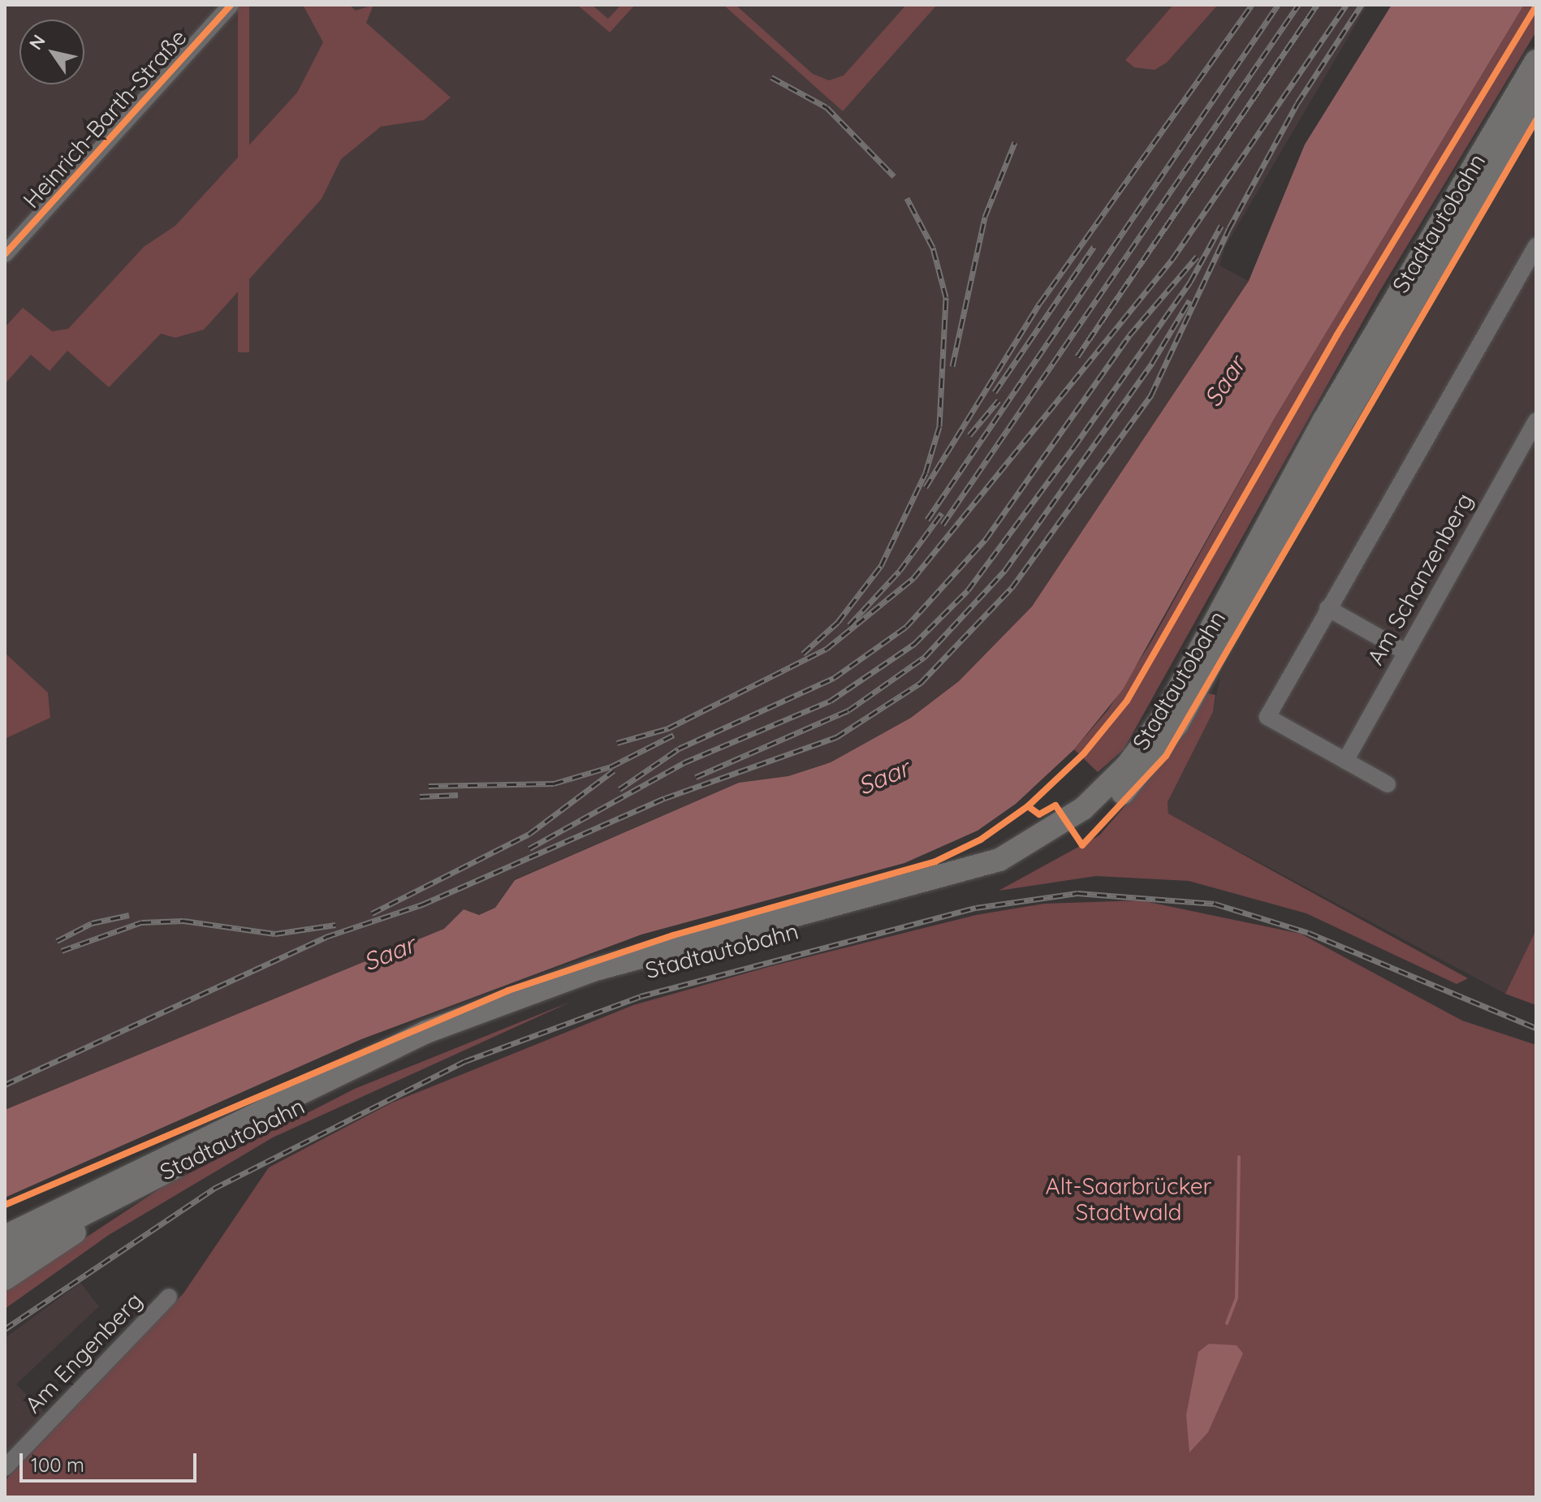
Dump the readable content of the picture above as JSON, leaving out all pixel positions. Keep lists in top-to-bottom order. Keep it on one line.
{"streets":{"highway":["Stadtautobahn"],"street":["Heinrich-Barth-Straße","Am Schanzenberg","Am Engenberg"]},"water":["Saar"],"parks":["Alt-Saarbrücker Stadtwald"],"scale_bar":"100 m","north":"top left"}
